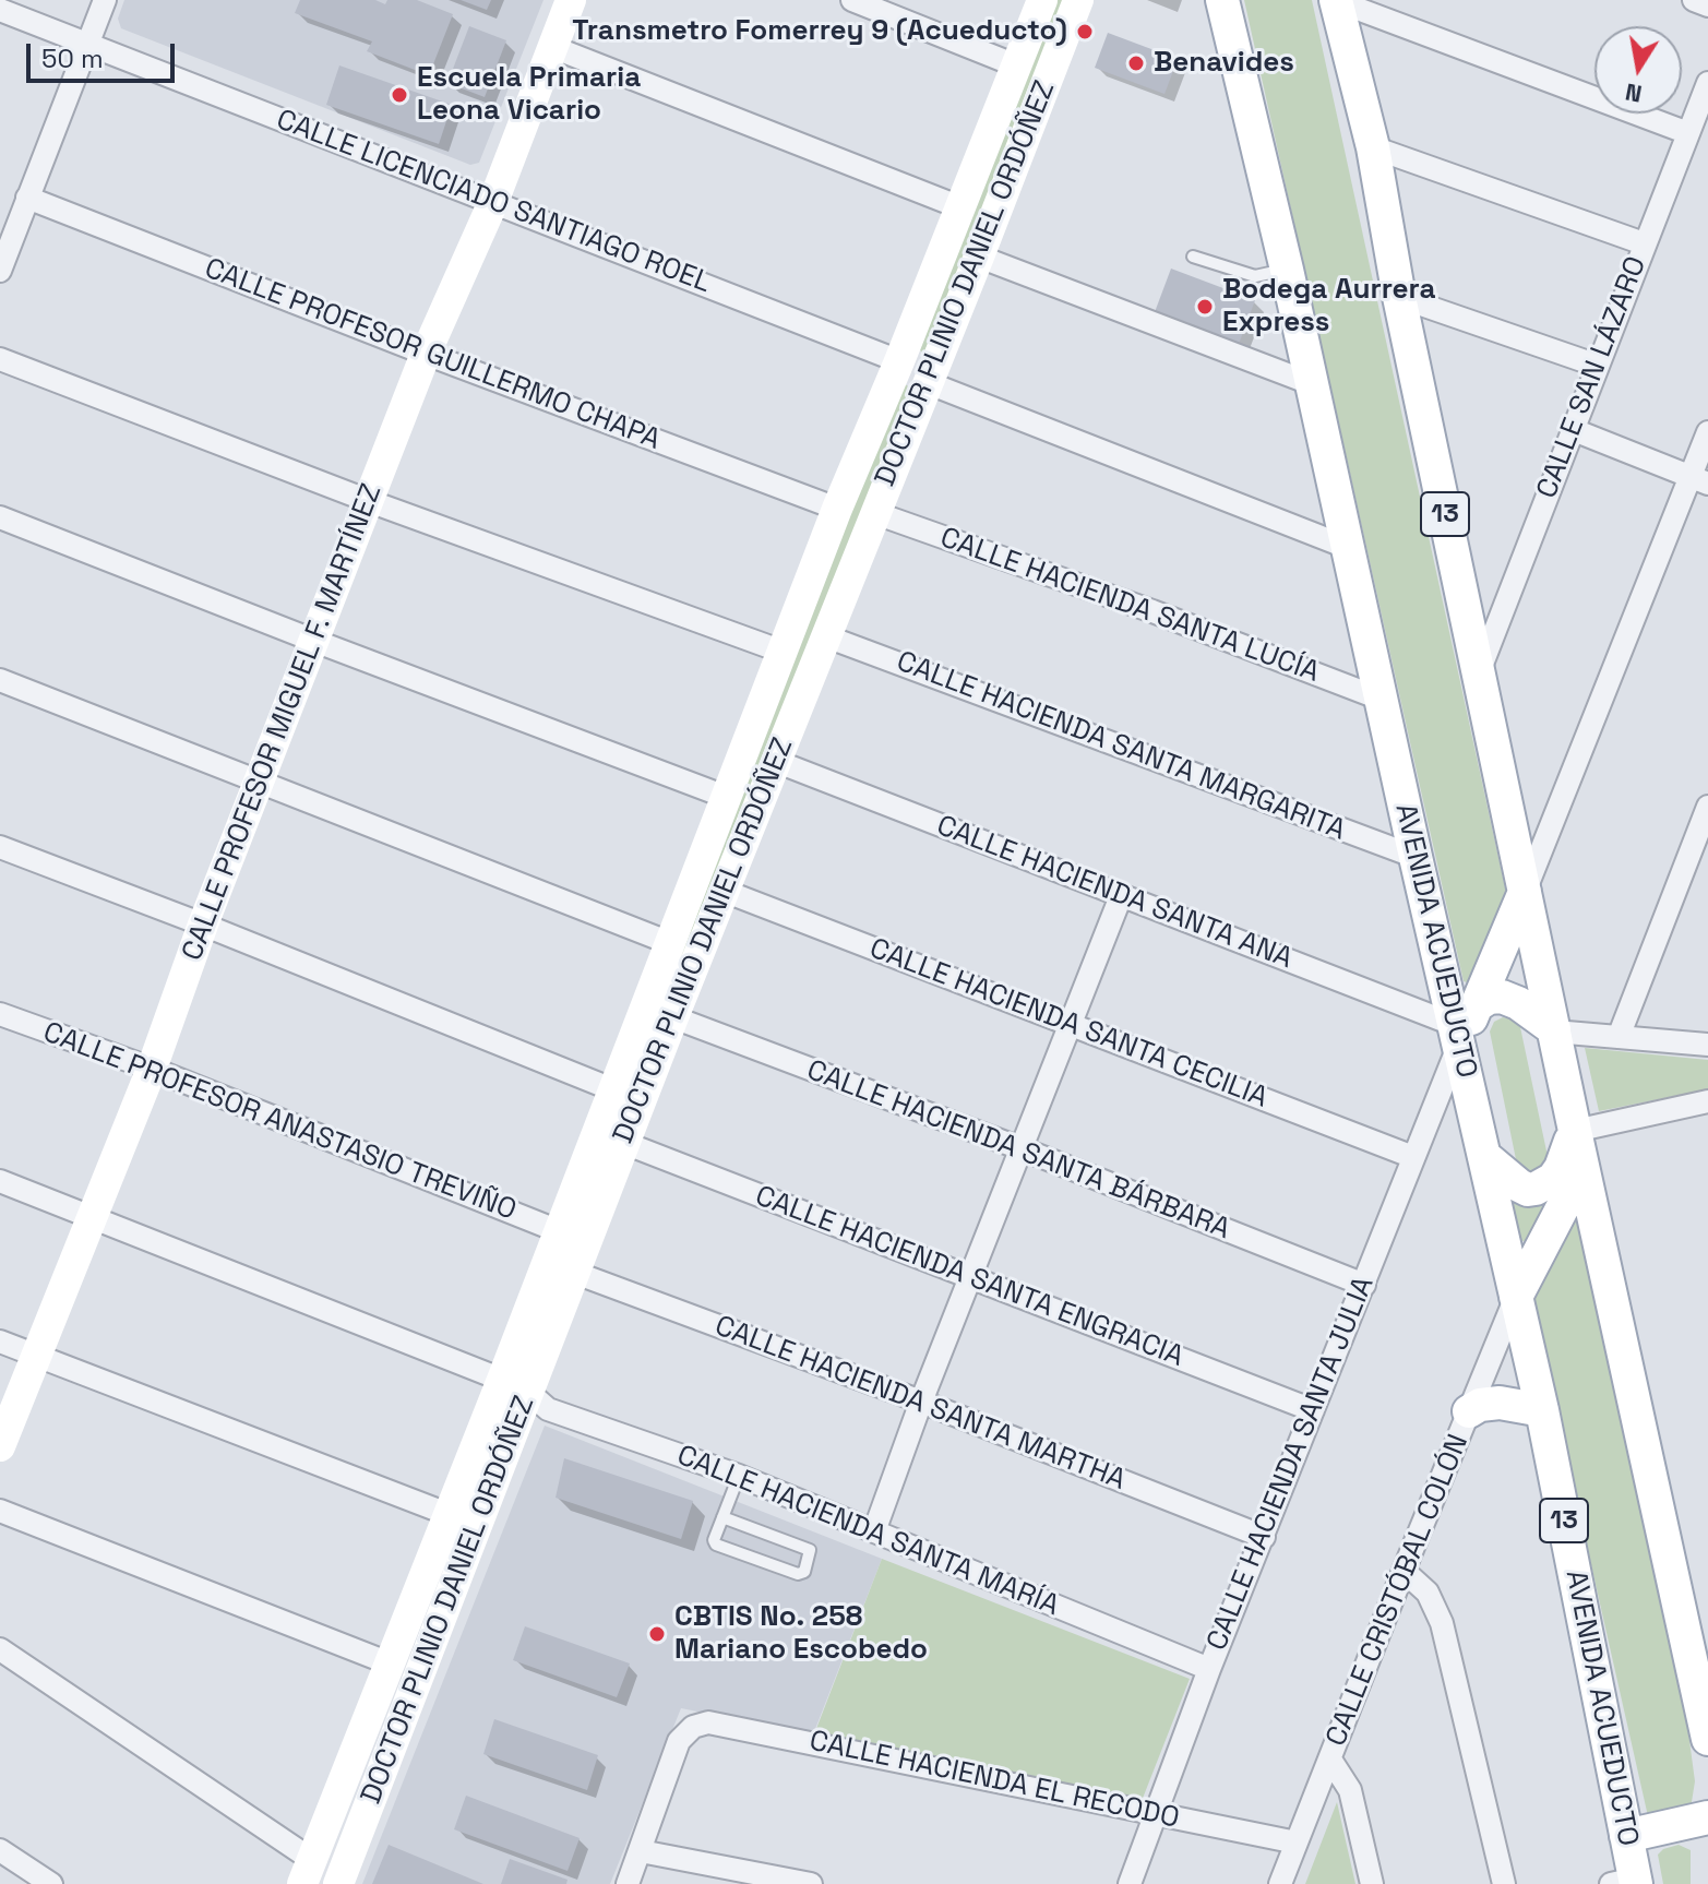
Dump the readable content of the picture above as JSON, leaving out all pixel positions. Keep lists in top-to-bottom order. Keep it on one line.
{"streets":{"main road":["13","AVENIDA ACUEDUCTO"],"street":["CALLE LICENCIADO SANTIAGO ROEL","DOCTOR PLINIO DANIEL ORDÓÑEZ","CALLE PROFESOR GUILLERMO CHAPA","CALLE SAN LÁZARO","CALLE HACIENDA SANTA LUCÍA","CALLE PROFESOR MIGUEL F. MARTÍNEZ","CALLE HACIENDA SANTA MARGARITA","CALLE HACIENDA SANTA ANA","CALLE HACIENDA SANTA CECILIA","CALLE PROFESOR ANASTASIO TREVIÑO","CALLE HACIENDA SANTA BÁRBARA","CALLE HACIENDA SANTA ENGRACIA","CALLE HACIENDA SANTA MARTHA","CALLE HACIENDA SANTA JULIA","CALLE HACIENDA SANTA MARÍA","CALLE CRISTÓBAL COLÓN","CALLE HACIENDA EL RECODO"]},"crossings":[["CALLE LICENCIADO SANTIAGO ROEL","DOCTOR PLINIO DANIEL ORDÓÑEZ"],["CALLE LICENCIADO SANTIAGO ROEL","CALLE PROFESOR MIGUEL F. MARTÍNEZ"],["DOCTOR PLINIO DANIEL ORDÓÑEZ","CALLE PROFESOR GUILLERMO CHAPA"],["DOCTOR PLINIO DANIEL ORDÓÑEZ","CALLE HACIENDA SANTA LUCÍA"],["DOCTOR PLINIO DANIEL ORDÓÑEZ","CALLE HACIENDA SANTA MARGARITA"],["DOCTOR PLINIO DANIEL ORDÓÑEZ","CALLE HACIENDA SANTA ANA"],["DOCTOR PLINIO DANIEL ORDÓÑEZ","CALLE HACIENDA SANTA CECILIA"],["DOCTOR PLINIO DANIEL ORDÓÑEZ","CALLE PROFESOR ANASTASIO TREVIÑO"],["DOCTOR PLINIO DANIEL ORDÓÑEZ","CALLE HACIENDA SANTA BÁRBARA"],["DOCTOR PLINIO DANIEL ORDÓÑEZ","CALLE HACIENDA SANTA ENGRACIA"],["DOCTOR PLINIO DANIEL ORDÓÑEZ","CALLE HACIENDA SANTA MARTHA"],["DOCTOR PLINIO DANIEL ORDÓÑEZ","CALLE HACIENDA SANTA MARÍA"],["CALLE PROFESOR GUILLERMO CHAPA","CALLE PROFESOR MIGUEL F. MARTÍNEZ"],["CALLE SAN LÁZARO","13"],["CALLE HACIENDA SANTA LUCÍA","AVENIDA ACUEDUCTO"],["CALLE PROFESOR MIGUEL F. MARTÍNEZ","CALLE PROFESOR ANASTASIO TREVIÑO"],["CALLE PROFESOR MIGUEL F. MARTÍNEZ","CALLE HACIENDA SANTA MARÍA"],["CALLE HACIENDA SANTA MARGARITA","AVENIDA ACUEDUCTO"],["CALLE HACIENDA SANTA ANA","AVENIDA ACUEDUCTO"],["CALLE HACIENDA SANTA ANA","CALLE HACIENDA SANTA JULIA"],["AVENIDA ACUEDUCTO","CALLE HACIENDA SANTA JULIA"],["AVENIDA ACUEDUCTO","CALLE CRISTÓBAL COLÓN"],["CALLE HACIENDA SANTA CECILIA","CALLE HACIENDA SANTA JULIA"],["CALLE HACIENDA SANTA BÁRBARA","CALLE HACIENDA SANTA JULIA"],["CALLE HACIENDA SANTA ENGRACIA","CALLE HACIENDA SANTA JULIA"],["CALLE HACIENDA SANTA MARTHA","CALLE HACIENDA SANTA JULIA"],["CALLE HACIENDA SANTA JULIA","CALLE HACIENDA SANTA MARÍA"],["CALLE HACIENDA SANTA JULIA","CALLE HACIENDA EL RECODO"],["CALLE CRISTÓBAL COLÓN","CALLE HACIENDA EL RECODO"]],"places":["Transmetro Fomerrey 9 (Acueducto)","Benavides","Escuela Primaria Leona Vicario","Bodega Aurrera Express","CBTIS No. 258 Mariano Escobedo"],"scale_bar":"50 m","north":"bottom"}
